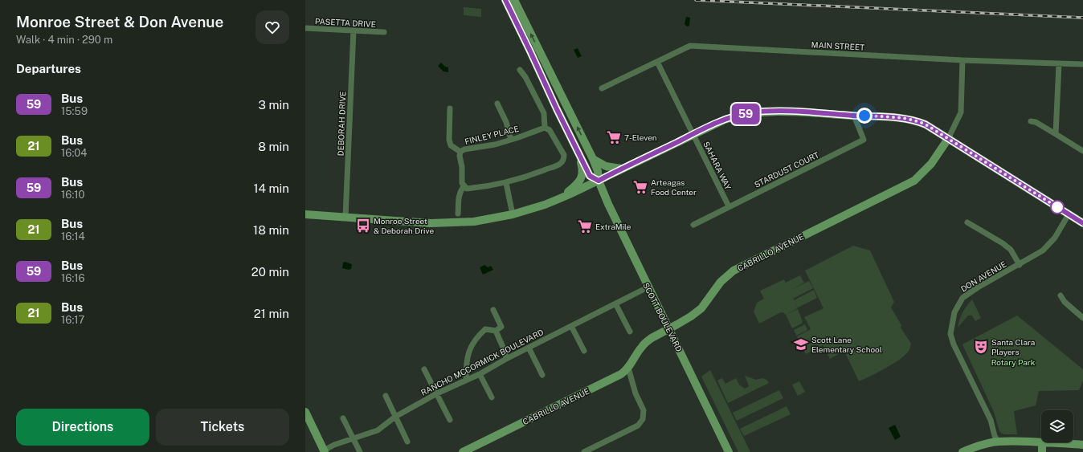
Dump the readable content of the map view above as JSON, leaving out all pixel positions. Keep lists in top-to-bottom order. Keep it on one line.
{"streets":{"main road":["CABRILLO AVENUE","SCOTT BOULEVARD"],"street":["PASETTA DRIVE","MAIN STREET","DEBORAH DRIVE","FINLEY PLACE","SAHARA WAY","STARDUST COURT","DON AVENUE","RANCHO MCCORMICK BOULEVARD"]},"crossings":[["PASETTA DRIVE","DEBORAH DRIVE"],["MAIN STREET","SAHARA WAY"],["MAIN STREET","CABRILLO AVENUE"],["SAHARA WAY","STARDUST COURT"],["CABRILLO AVENUE","SCOTT BOULEVARD"],["SCOTT BOULEVARD","RANCHO MCCORMICK BOULEVARD"]],"parks":["Rotary Park"],"places":{"supermarket":["7-Eleven","Arteagas Food Center","ExtraMile"],"bus stop":["Monroe Street & Deborah Drive"],"school or university":["Scott Lane Elementary School"],"theatre":["Santa Clara Players"]},"lines":["bus line 59"],"page":{"heading":[["Monroe Street & Don Avenue","Walk · 4 min · 290 m"],"Departures"],"on_map":"59","list":[{"mark":"59","name":"Bus","note":"15:59","value":"3 min"},{"mark":"21","name":"Bus","note":"16:04","value":"8 min"},{"mark":"59","name":"Bus","note":"16:10","value":"14 min"},{"mark":"21","name":"Bus","note":"16:14","value":"18 min"},{"mark":"59","name":"Bus","note":"16:16","value":"20 min"},{"mark":"21","name":"Bus","note":"16:17","value":"21 min"}],"buttons":["Directions","Tickets"]}}
